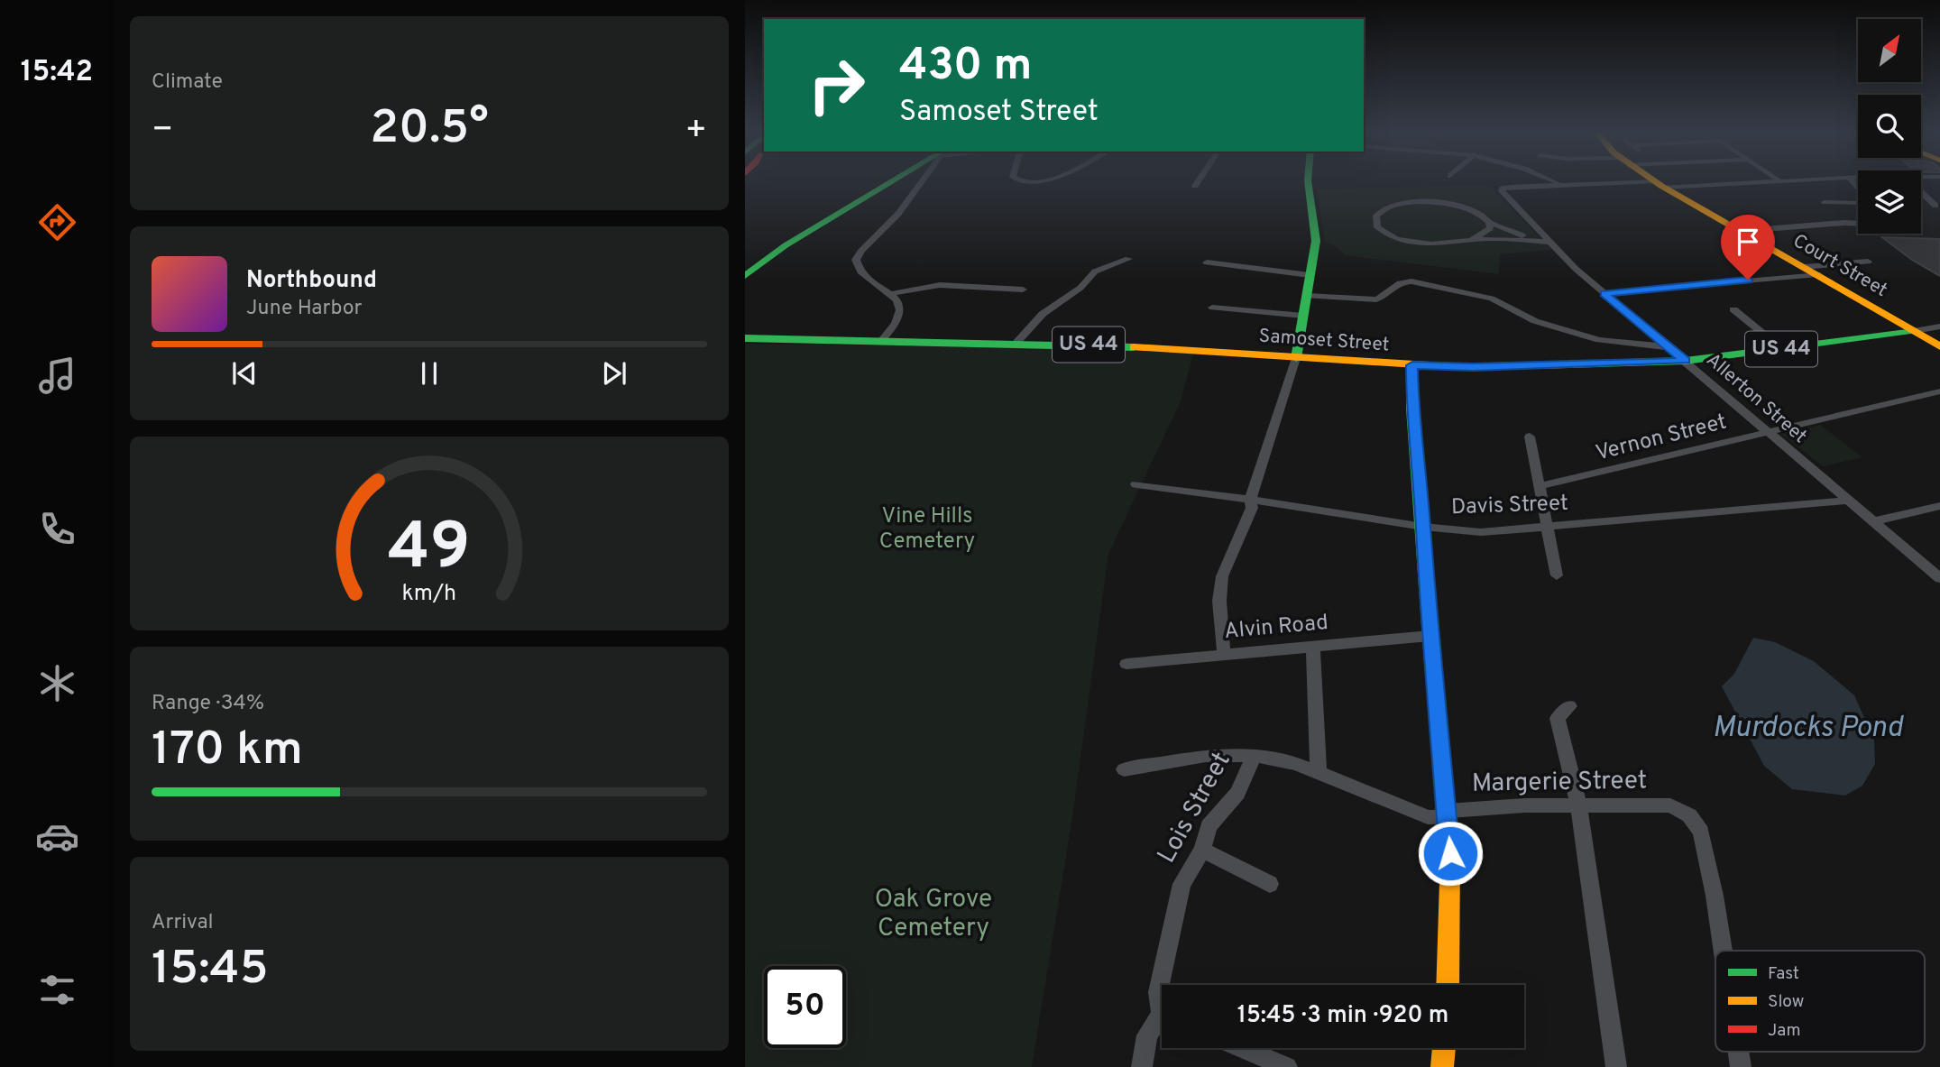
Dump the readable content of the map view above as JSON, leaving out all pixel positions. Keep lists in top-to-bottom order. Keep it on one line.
{"streets":{"main road":["Court Street","Samoset Street","US 44"],"street":["Allerton Street","Vernon Street","Davis Street","Alvin Road","Margerie Street","Lois Street"]},"crossings":[["Court Street","Samoset Street"],["Court Street","Allerton Street"],["Samoset Street","Allerton Street"],["Allerton Street","Vernon Street"],["Allerton Street","Davis Street"],["Margerie Street","Lois Street"]],"water":["Murdocks Pond"],"parks":["Vine Hills Cemetery","Oak Grove Cemetery"],"legend":["Fast","Slow","Jam"],"north":"top right","page":{"tabs":"15:42","tile":["Climate",["Range · 34%","170 km"],["Arrival","15:45"]],"turn":["430 m","Samoset Street"],"heat":["−","20.5°","+"],"song":["Northbound","June Harbor"],"limit":"50","trip":"15:45 · 3 min · 920 m","gauge":["49","km/h"]}}
